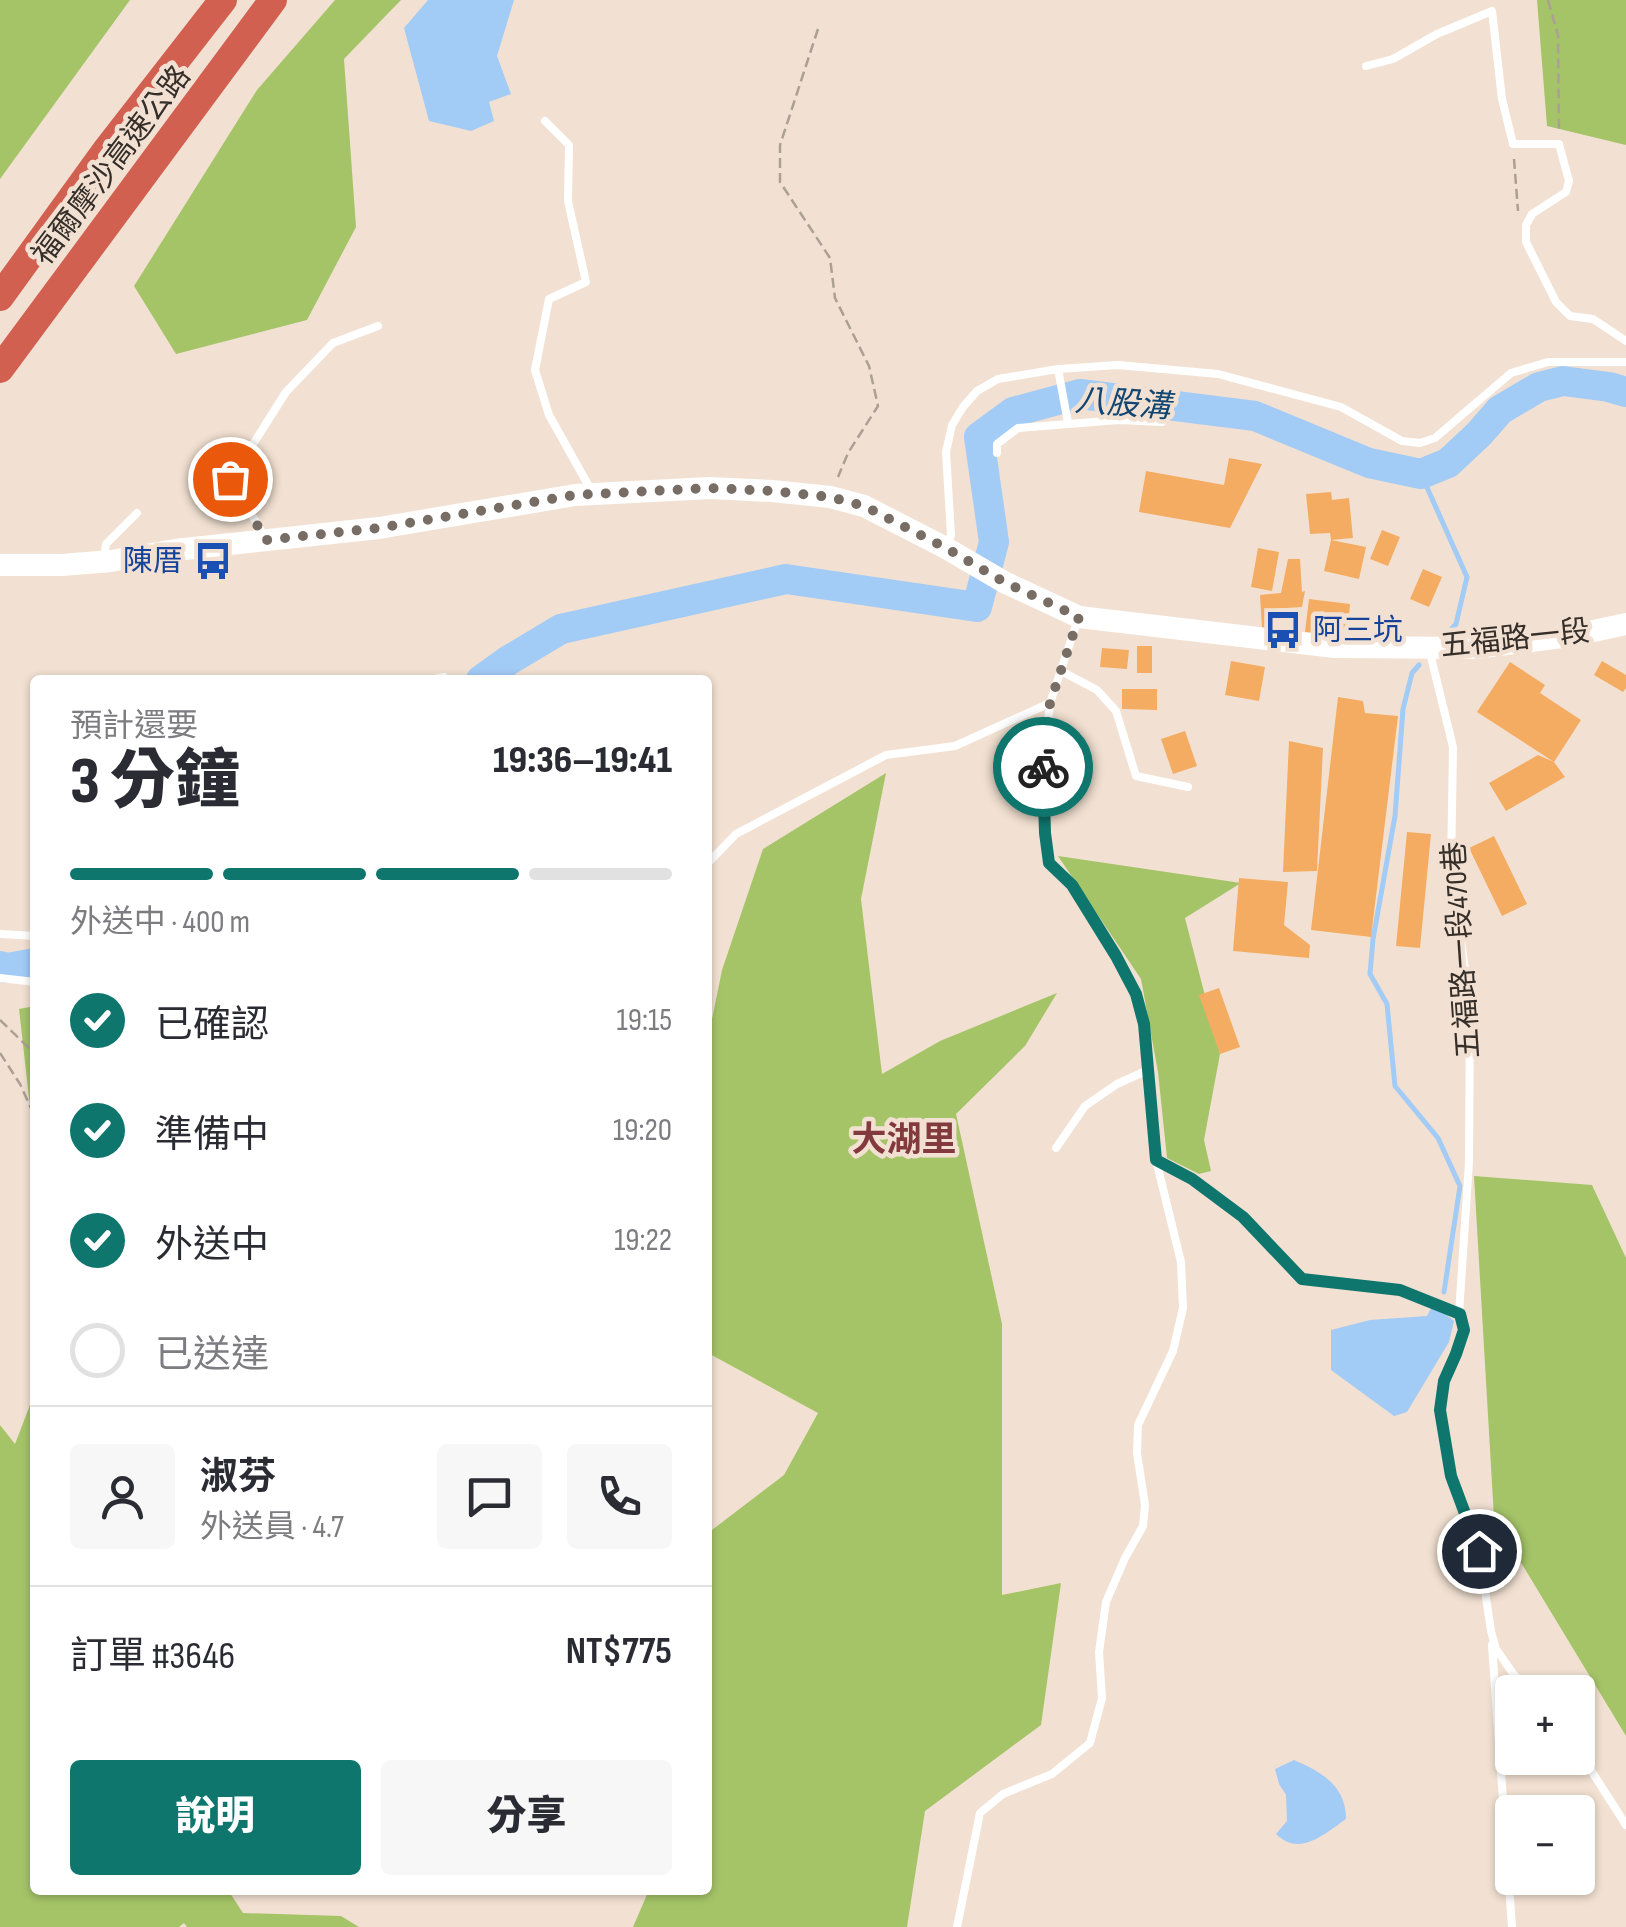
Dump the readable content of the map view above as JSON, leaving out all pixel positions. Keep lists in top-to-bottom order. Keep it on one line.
{"streets":{"highway":["福爾摩沙高速公路"],"main road":["五福路一段"],"lane":["五福路一段470巷"]},"crossings":[["五福路一段","五福路一段470巷"]],"districts":["大湖里"],"water":["八股溝"],"places":{"bus stop":["陳厝","阿三坑"]},"page":{"heading":["3 分鐘","預計還要","19:36–19:41"],"panel":["淑芬","外送員 · 4.7","訂單 #3646","NT$775"],"bar":"外送中 · 400 m","list":[["已確認","19:15"],["準備中","19:20"],["外送中","19:22"],"已送達"],"map_buttons":["+","−"],"buttons":["說明","分享"]}}
